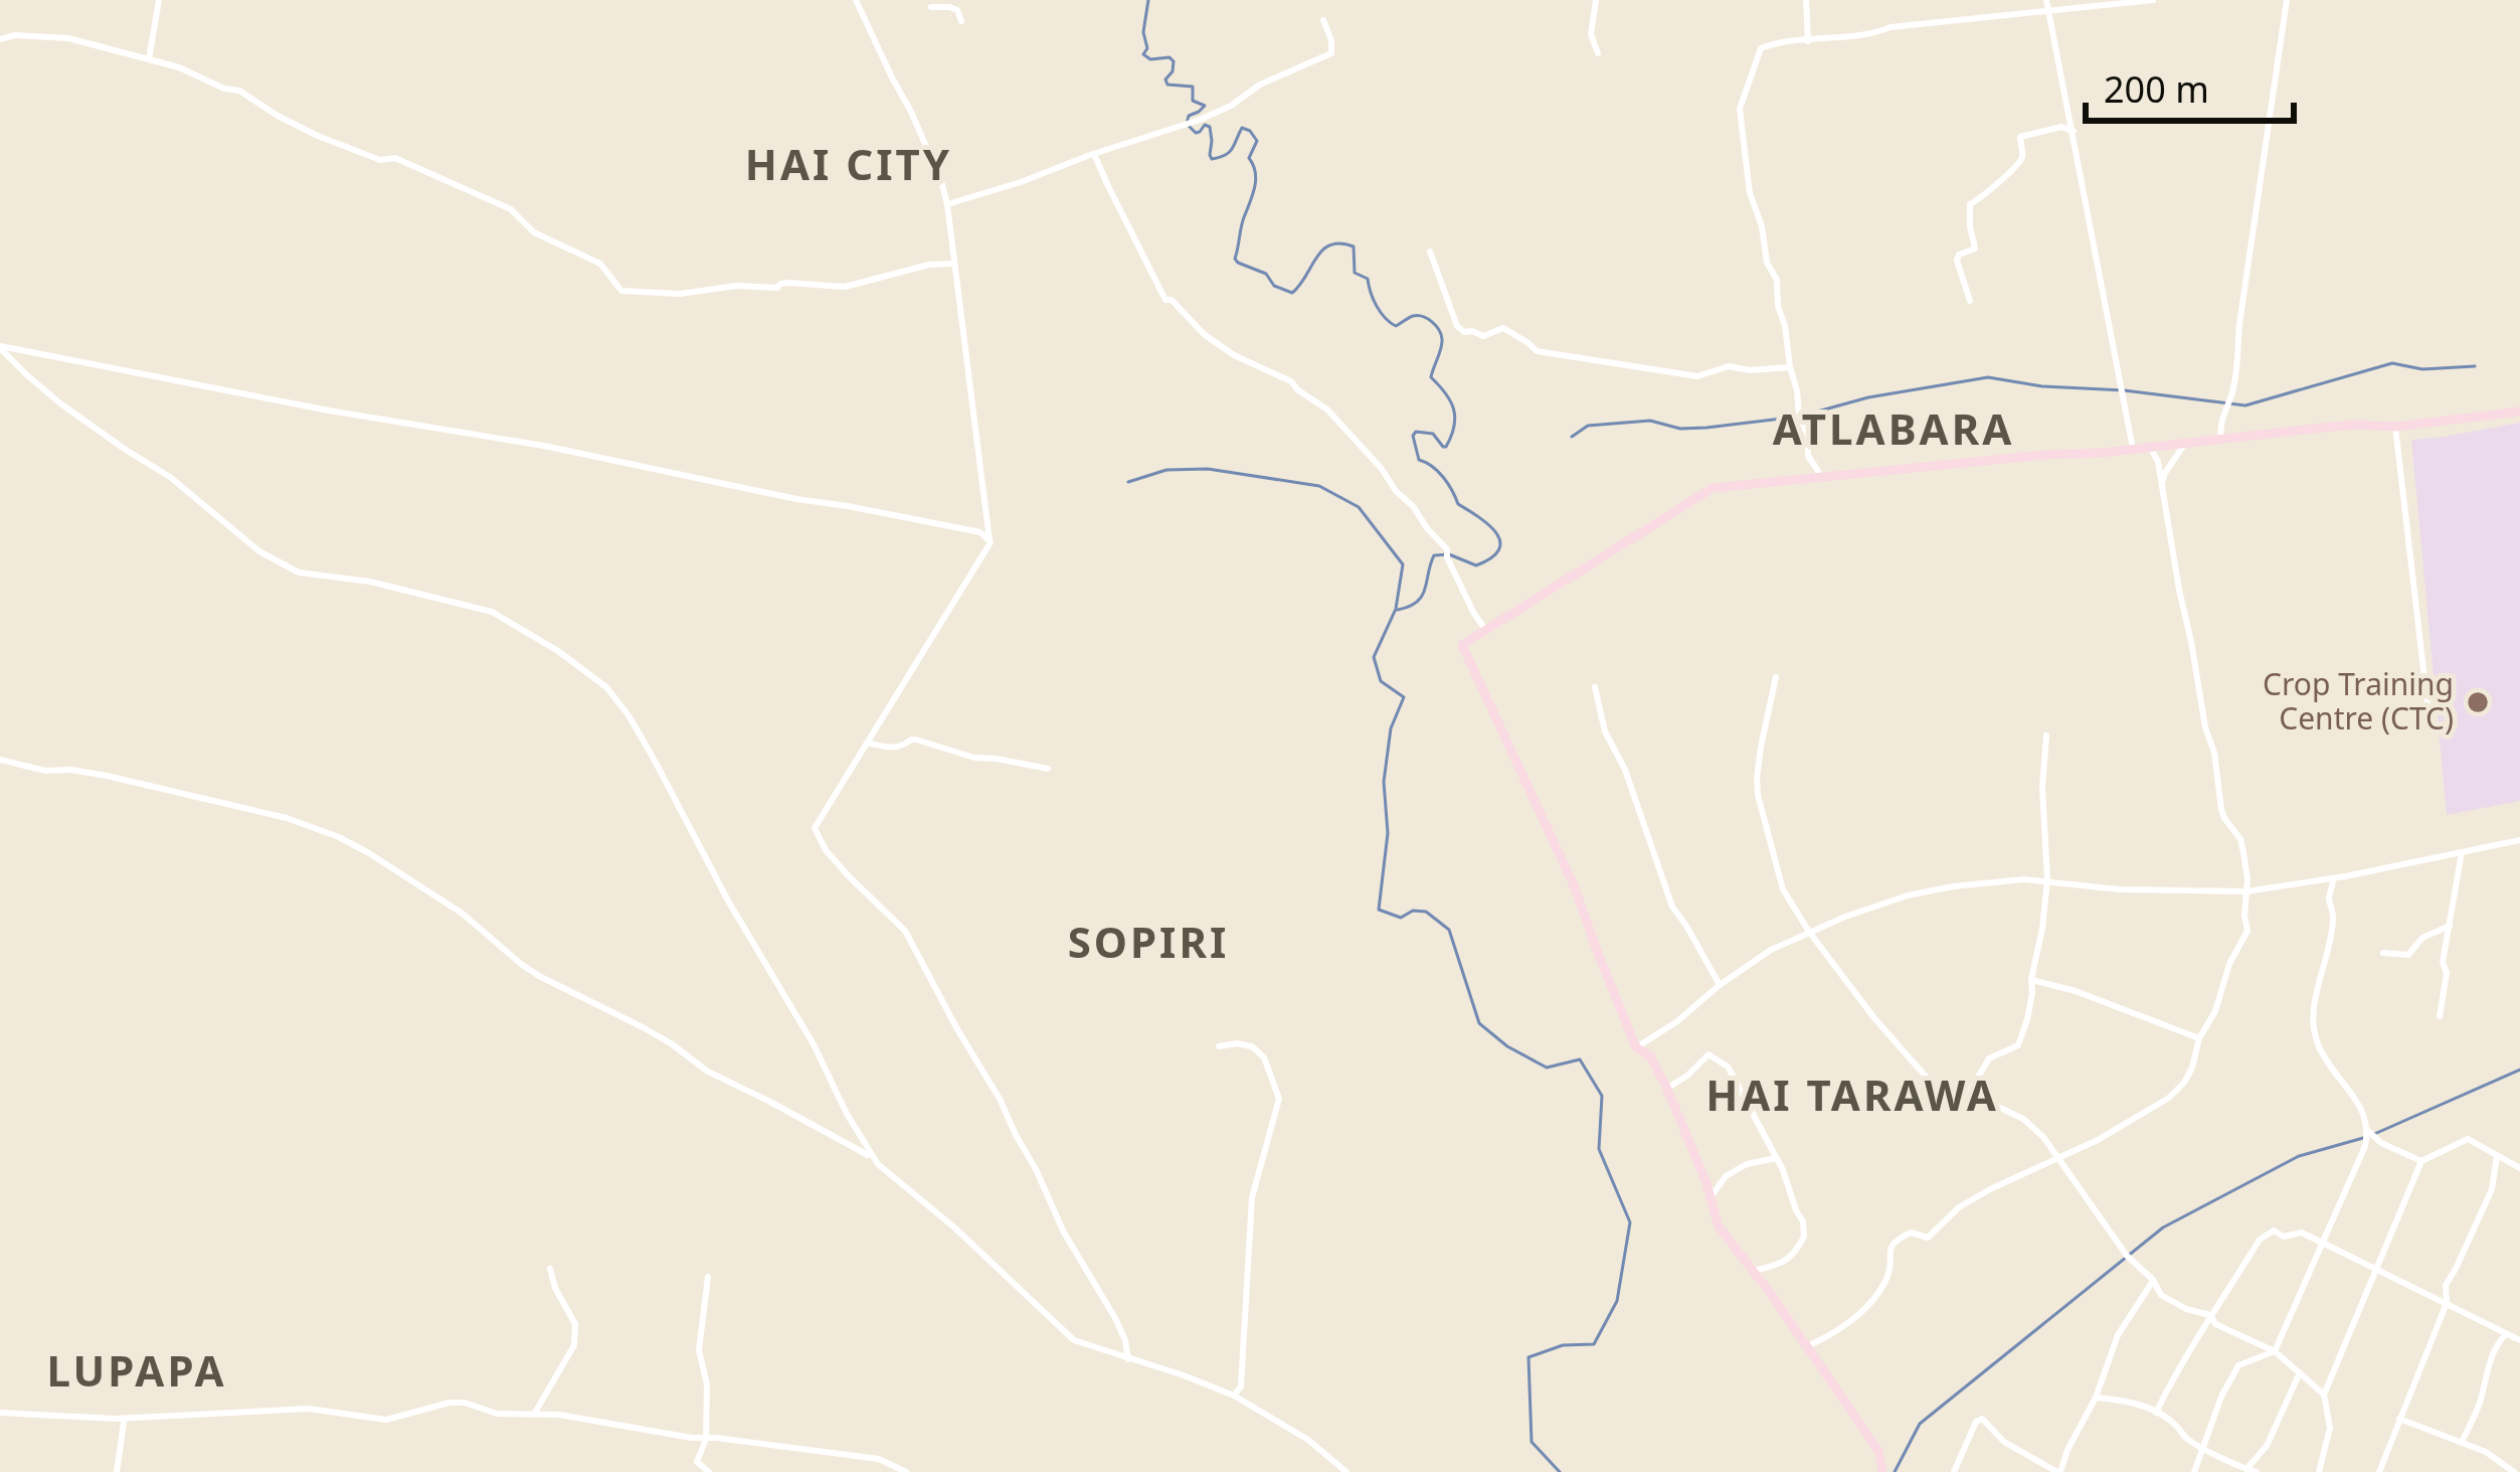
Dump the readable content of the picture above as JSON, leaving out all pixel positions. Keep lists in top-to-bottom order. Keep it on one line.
{"districts":["HAI CITY","ATLABARA","SOPIRI","HAI TARAWA","LUPAPA"],"places":["Crop Training Centre (CTC)"],"scale_bar":"200 m"}
